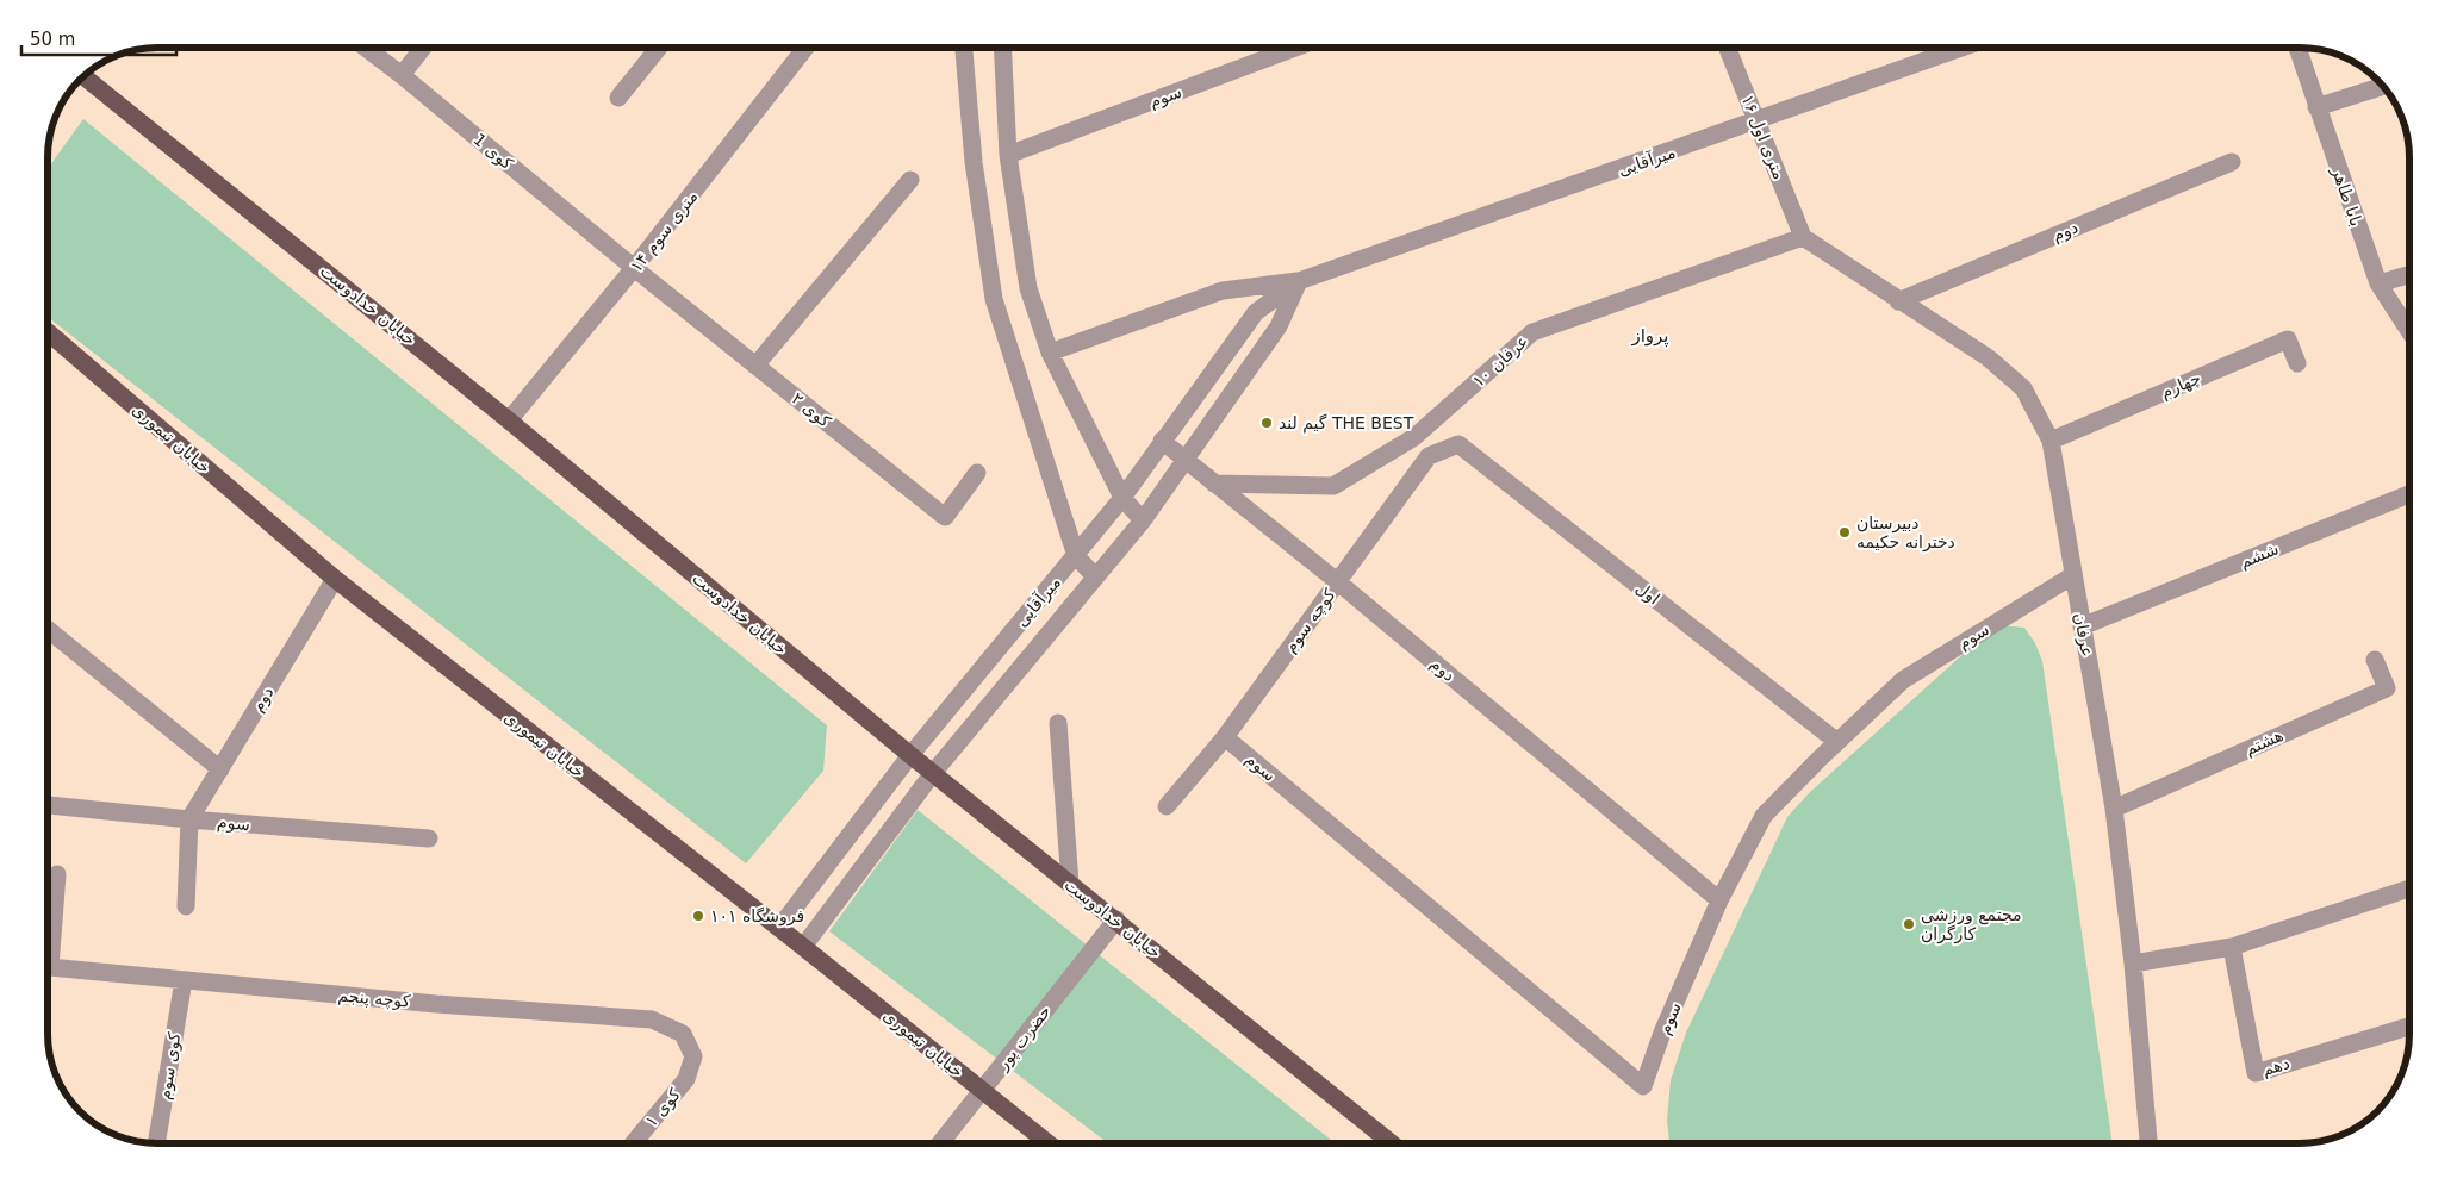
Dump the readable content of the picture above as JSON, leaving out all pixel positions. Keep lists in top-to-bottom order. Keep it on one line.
{"streets":{"main road":["خیابان خدادوست","خیابان تیموری"],"street":["سوم","۱۶ متری اول","کوی 1","میرآقایی","بابا طاهر","۱۴ متری سوم","دوم","عرفان ۱۰","چهارم","کوی ۲","ششم","اول","کوچه سوم","عرفان","هشتم","کوچه پنجم","حضرت پور","کوی سوم","دهم","کوی ۱"]},"crossings":[["سوم","دوم"],["سوم","اول"],["سوم","کوچه سوم"],["سوم","عرفان"],["۱۶ متری اول","میرآقایی"],["۱۶ متری اول","عرفان ۱۰"],["۱۶ متری اول","عرفان"],["کوی 1","۱۴ متری سوم"],["کوی 1","کوی ۲"],["میرآقایی","دوم"],["میرآقایی","خیابان خدادوست"],["میرآقایی","خیابان تیموری"],["۱۴ متری سوم","خیابان خدادوست"],["۱۴ متری سوم","کوی ۲"],["دوم","عرفان ۱۰"],["دوم","خیابان تیموری"],["دوم","کوچه سوم"],["دوم","عرفان"],["خیابان خدادوست","حضرت پور"],["عرفان ۱۰","عرفان"],["چهارم","عرفان"],["خیابان تیموری","حضرت پور"],["ششم","عرفان"],["اول","کوچه سوم"],["عرفان","هشتم"],["کوچه پنجم","کوی سوم"],["کوچه پنجم","کوی ۱"]],"districts":["پرواز"],"places":["گیم لند THE BEST","دبیرستان دخترانه حکیمه","فروشگاه ۱۰۱","مجتمع ورزشی کارگران"],"scale_bar":"50 m"}
